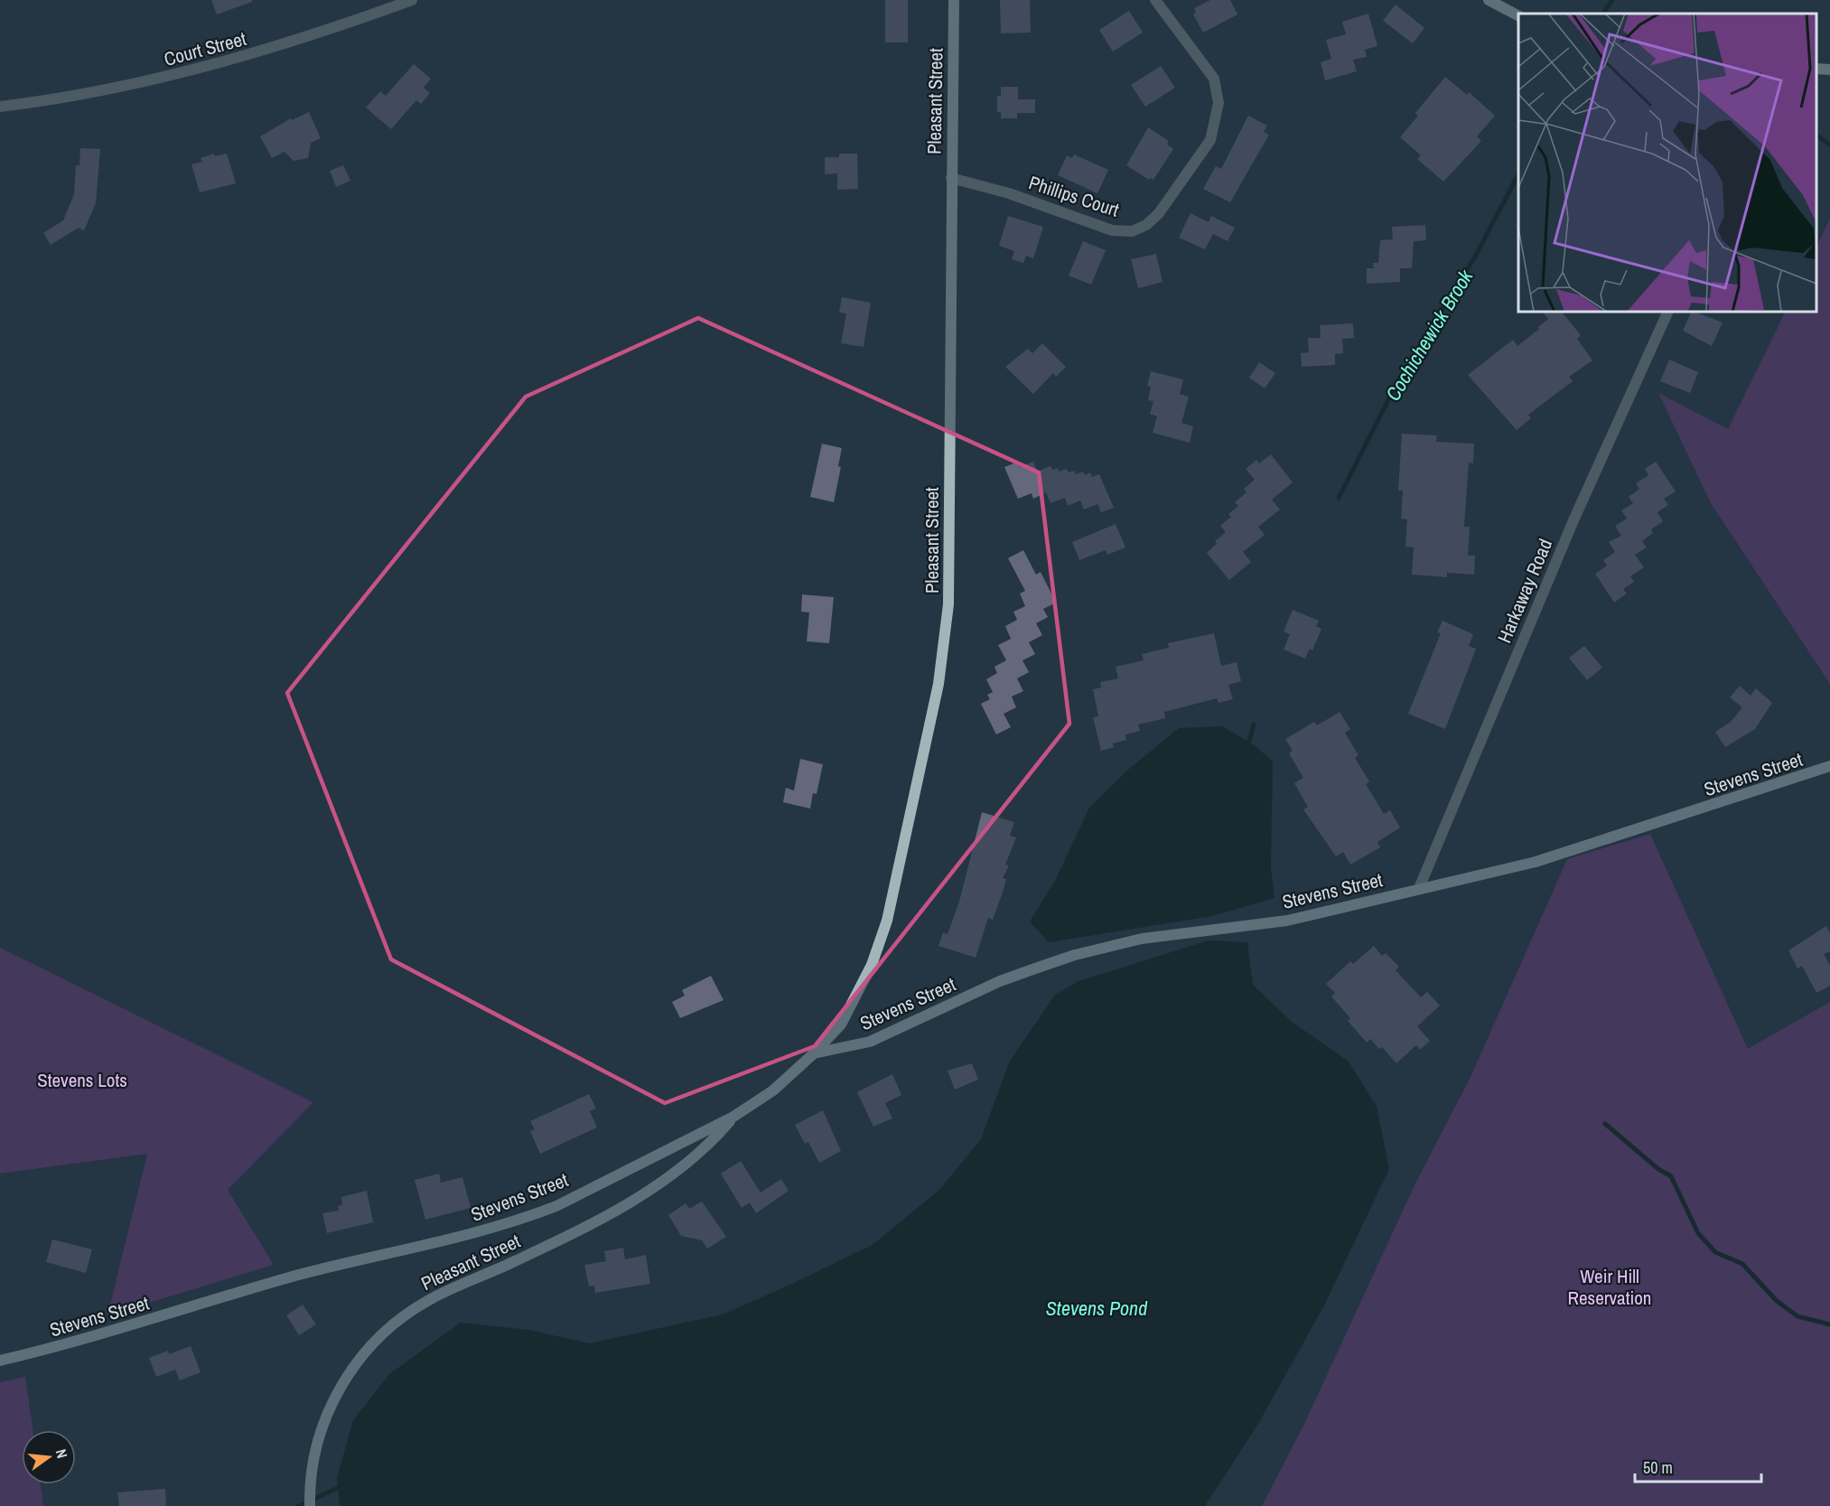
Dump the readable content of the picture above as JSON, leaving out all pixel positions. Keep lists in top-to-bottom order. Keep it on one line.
{"streets":{"street":["Court Street","Pleasant Street","Phillips Court","Harkaway Road","Stevens Street"]},"crossings":[["Pleasant Street","Phillips Court"],["Pleasant Street","Stevens Street"],["Harkaway Road","Stevens Street"]],"water":["Cochichewick Brook","Stevens Pond"],"parks":["Stevens Lots","Weir Hill Reservation"],"scale_bar":"50 m","north":"right"}
